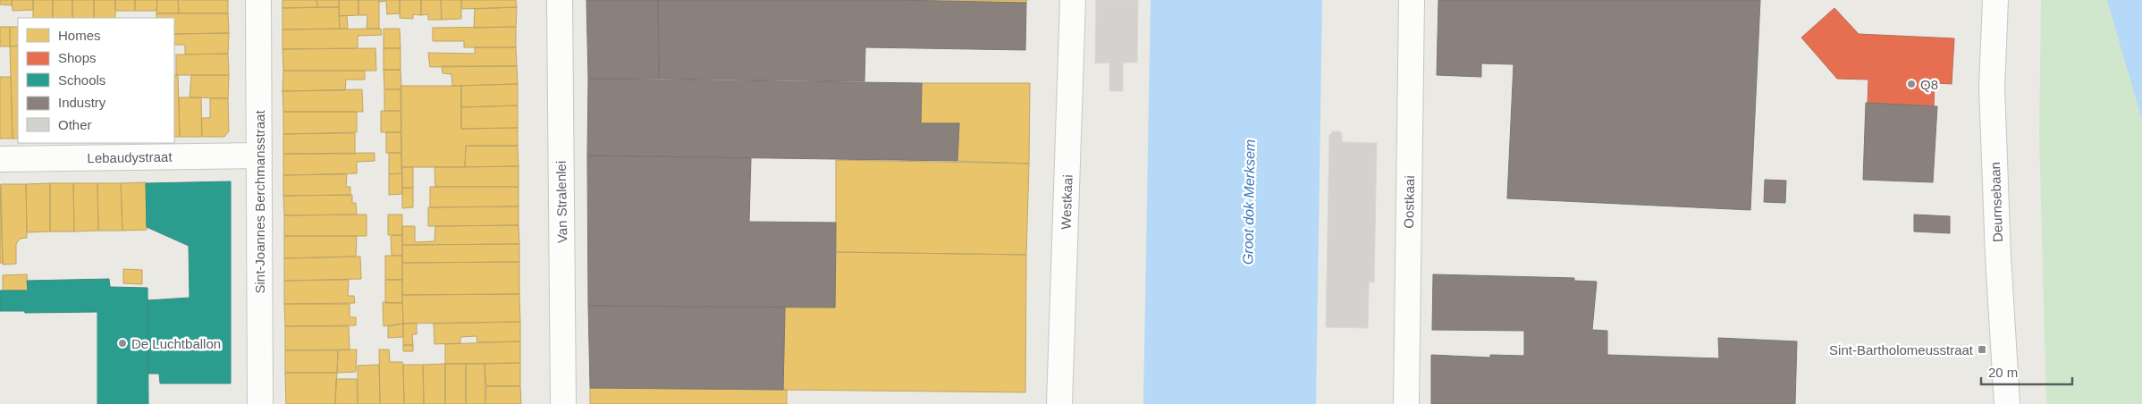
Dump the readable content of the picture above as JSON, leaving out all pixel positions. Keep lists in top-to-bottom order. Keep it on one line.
{"streets":{"street":["Lebaudystraat","Sint-Joannes Berchmansstraat","Van Stralenlei","Westkaai","Oostkaai","Deurnsebaan"]},"crossings":[["Lebaudystraat","Sint-Joannes Berchmansstraat"]],"water":["Groot dok Merksem"],"places":{"other":["Q8","De Luchtballon"],"transit":["Sint-Bartholomeusstraat"]},"legend":["Homes","Shops","Schools","Industry","Other"],"scale_bar":"20 m"}
